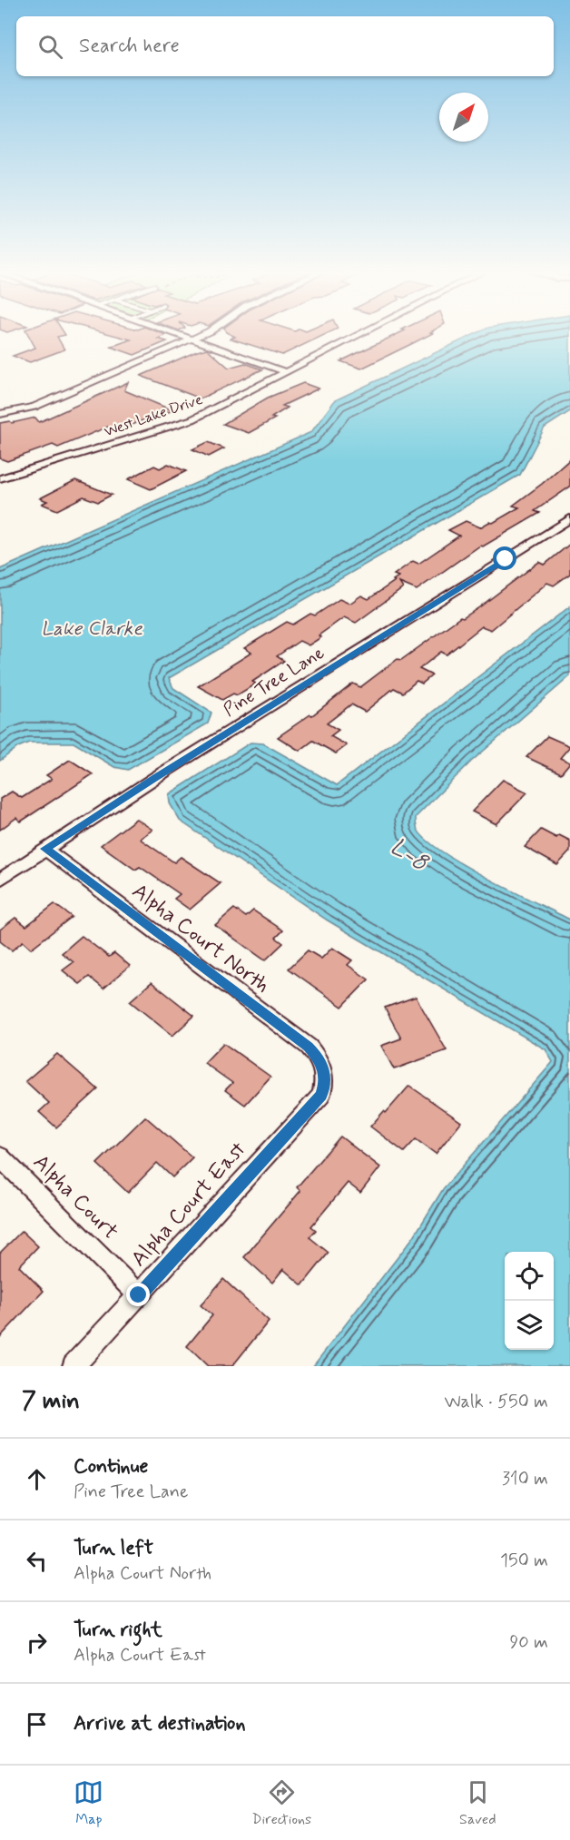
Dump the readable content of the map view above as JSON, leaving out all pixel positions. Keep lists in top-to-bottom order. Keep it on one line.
{"streets":{"street":["West Lake Drive","Pine Tree Lane","Alpha Court North","Alpha Court","Alpha Court East"]},"crossings":[["Pine Tree Lane","Alpha Court North"],["Alpha Court North","Alpha Court East"],["Alpha Court","Alpha Court East"]],"water":["Lake Clarke","L-8"],"north":"top right","page":{"search":"Search here","heading":["7 min","Walk · 550 m"],"list":[["Continue","Pine Tree Lane","310 m"],["Turn left","Alpha Court North","150 m"],["Turn right","Alpha Court East","90 m"],"Arrive at destination"],"nav":["Map","Directions","Saved"]}}
